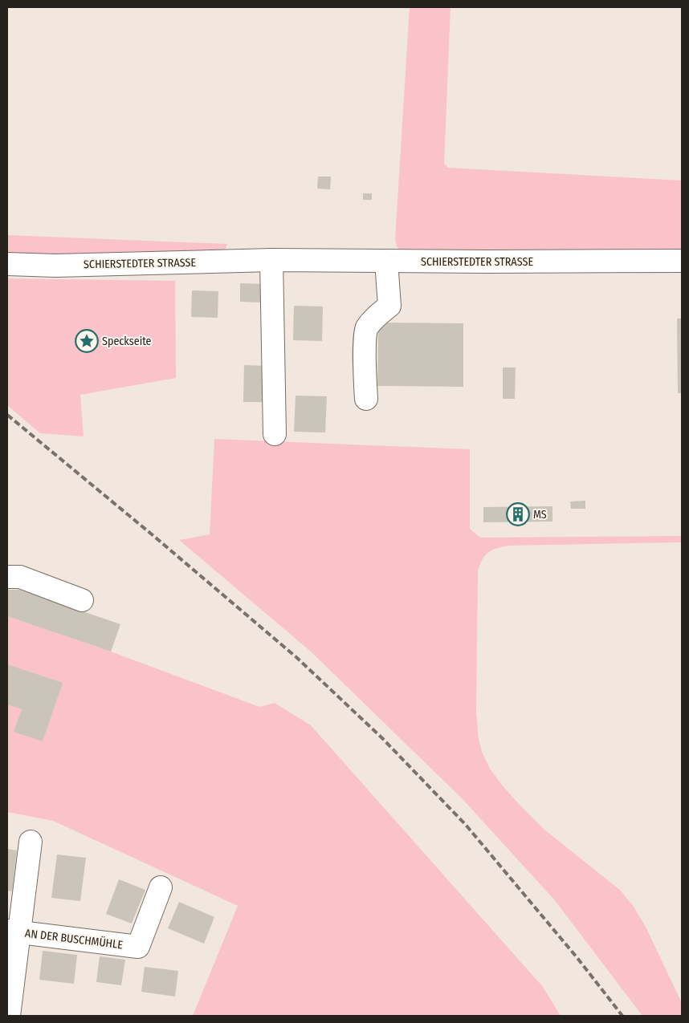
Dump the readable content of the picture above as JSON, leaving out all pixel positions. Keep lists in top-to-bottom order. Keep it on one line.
{"streets":{"street":["SCHIERSTEDTER STRASSE","AN DER BUSCHMÜHLE"]},"places":{"place":["Speckseite"],"building":["MS"]}}
